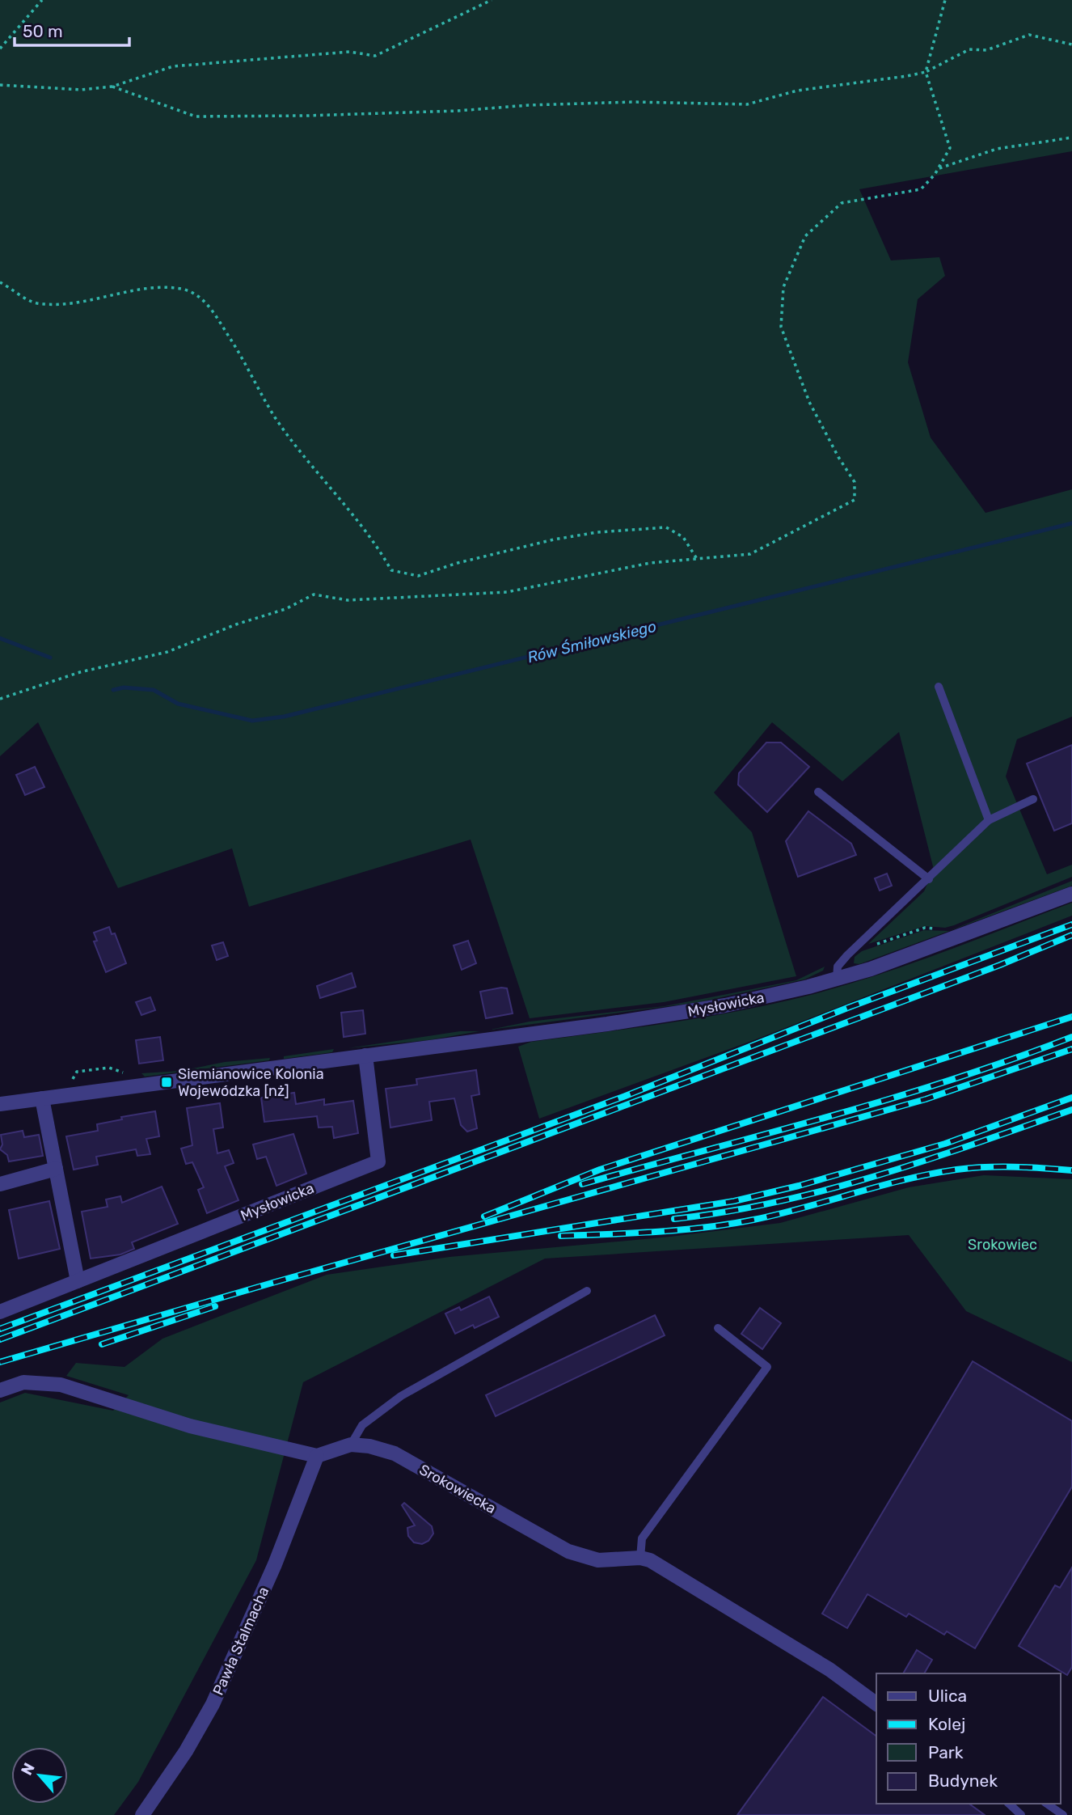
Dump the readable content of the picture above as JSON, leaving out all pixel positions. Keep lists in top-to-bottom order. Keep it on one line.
{"streets":{"street":["Mysłowicka","Srokowiecka","Pawła Stalmacha"]},"crossings":[["Srokowiecka","Pawła Stalmacha"]],"water":["Rów Śmiłowskiego"],"parks":["Srokowiec"],"places":{"transit":["Siemianowice Kolonia Wojewódzka [nż]"]},"legend":["Ulica","Kolej","Park","Budynek"],"scale_bar":"50 m","north":"top left"}
